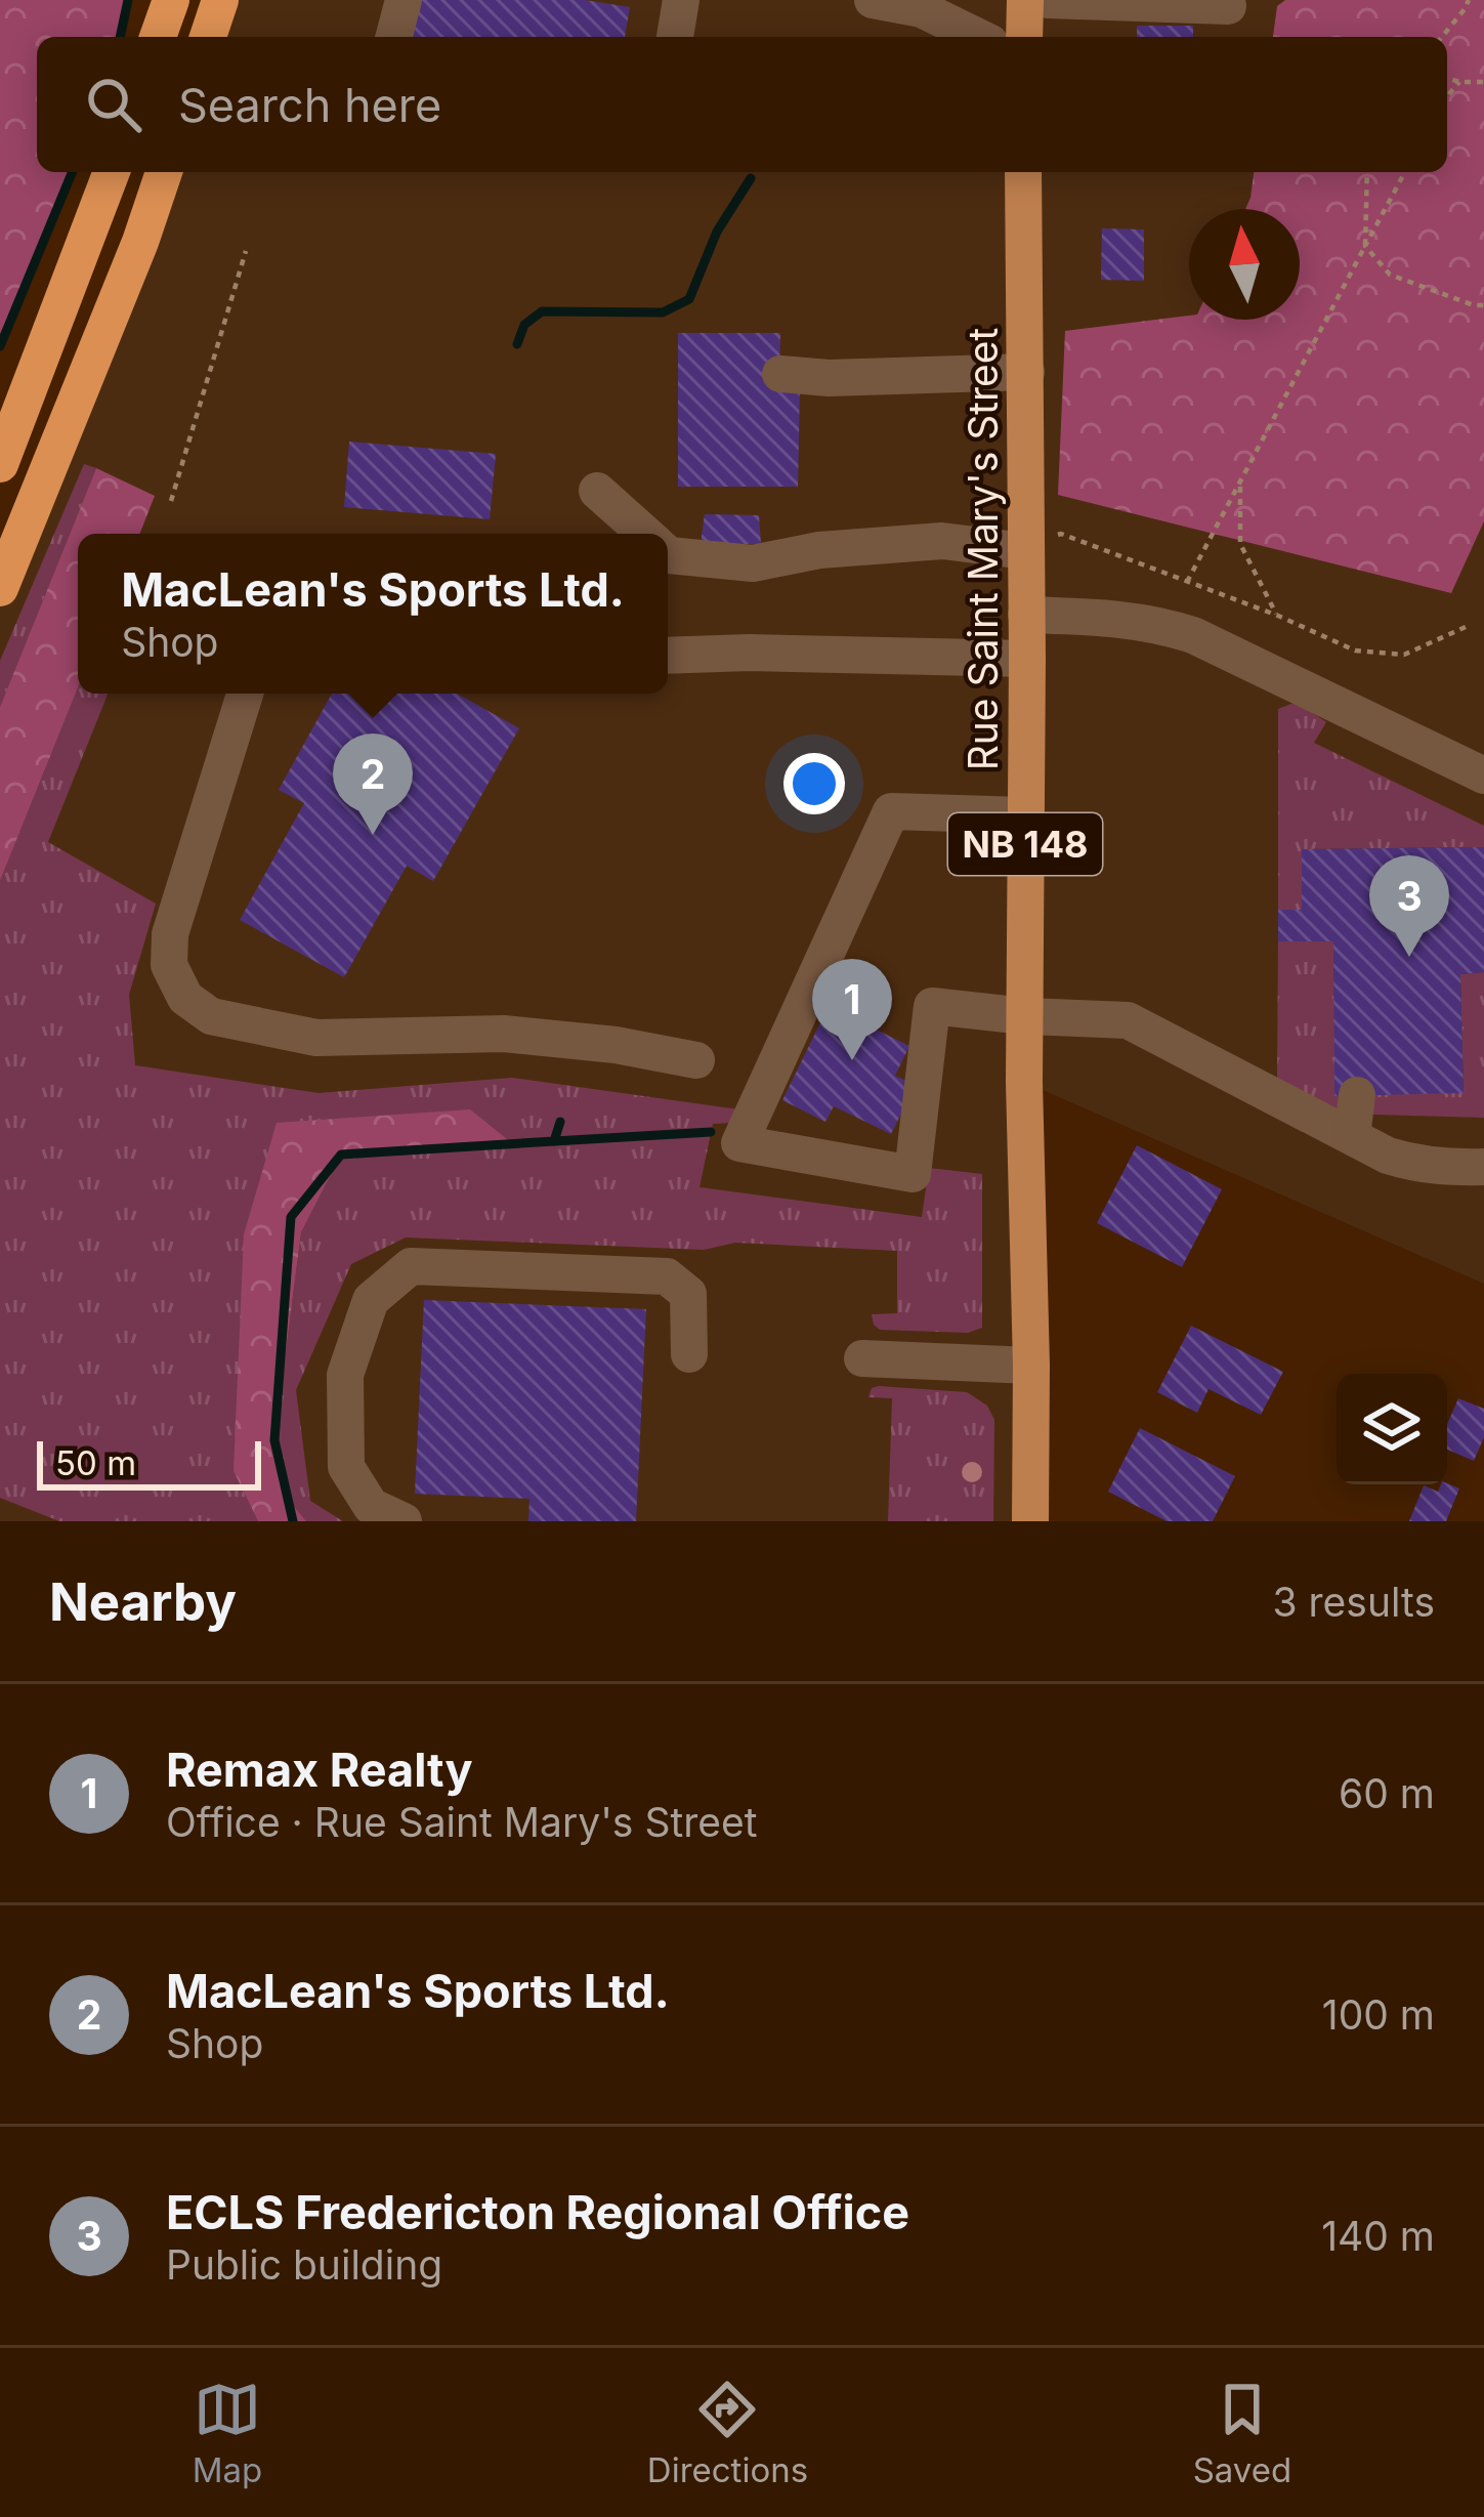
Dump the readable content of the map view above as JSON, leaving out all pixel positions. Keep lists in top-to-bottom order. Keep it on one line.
{"streets":{"main road":["Rue Saint Mary's Street","NB 148"]},"scale_bar":"50 m","north":"top","page":{"search":"Search here","popup":["MacLean's Sports Ltd.","Shop"],"pins":["2","3","1"],"scale":"50 m","heading":["Nearby","3 results"],"list":[{"mark":"1","name":"Remax Realty","note":"Office · Rue Saint Mary's Street","value":"60 m"},{"mark":"2","name":"MacLean's Sports Ltd.","note":"Shop","value":"100 m"},{"mark":"3","name":"ECLS Fredericton Regional Office","note":"Public building","value":"140 m"}],"nav":["Map","Directions","Saved"]}}
